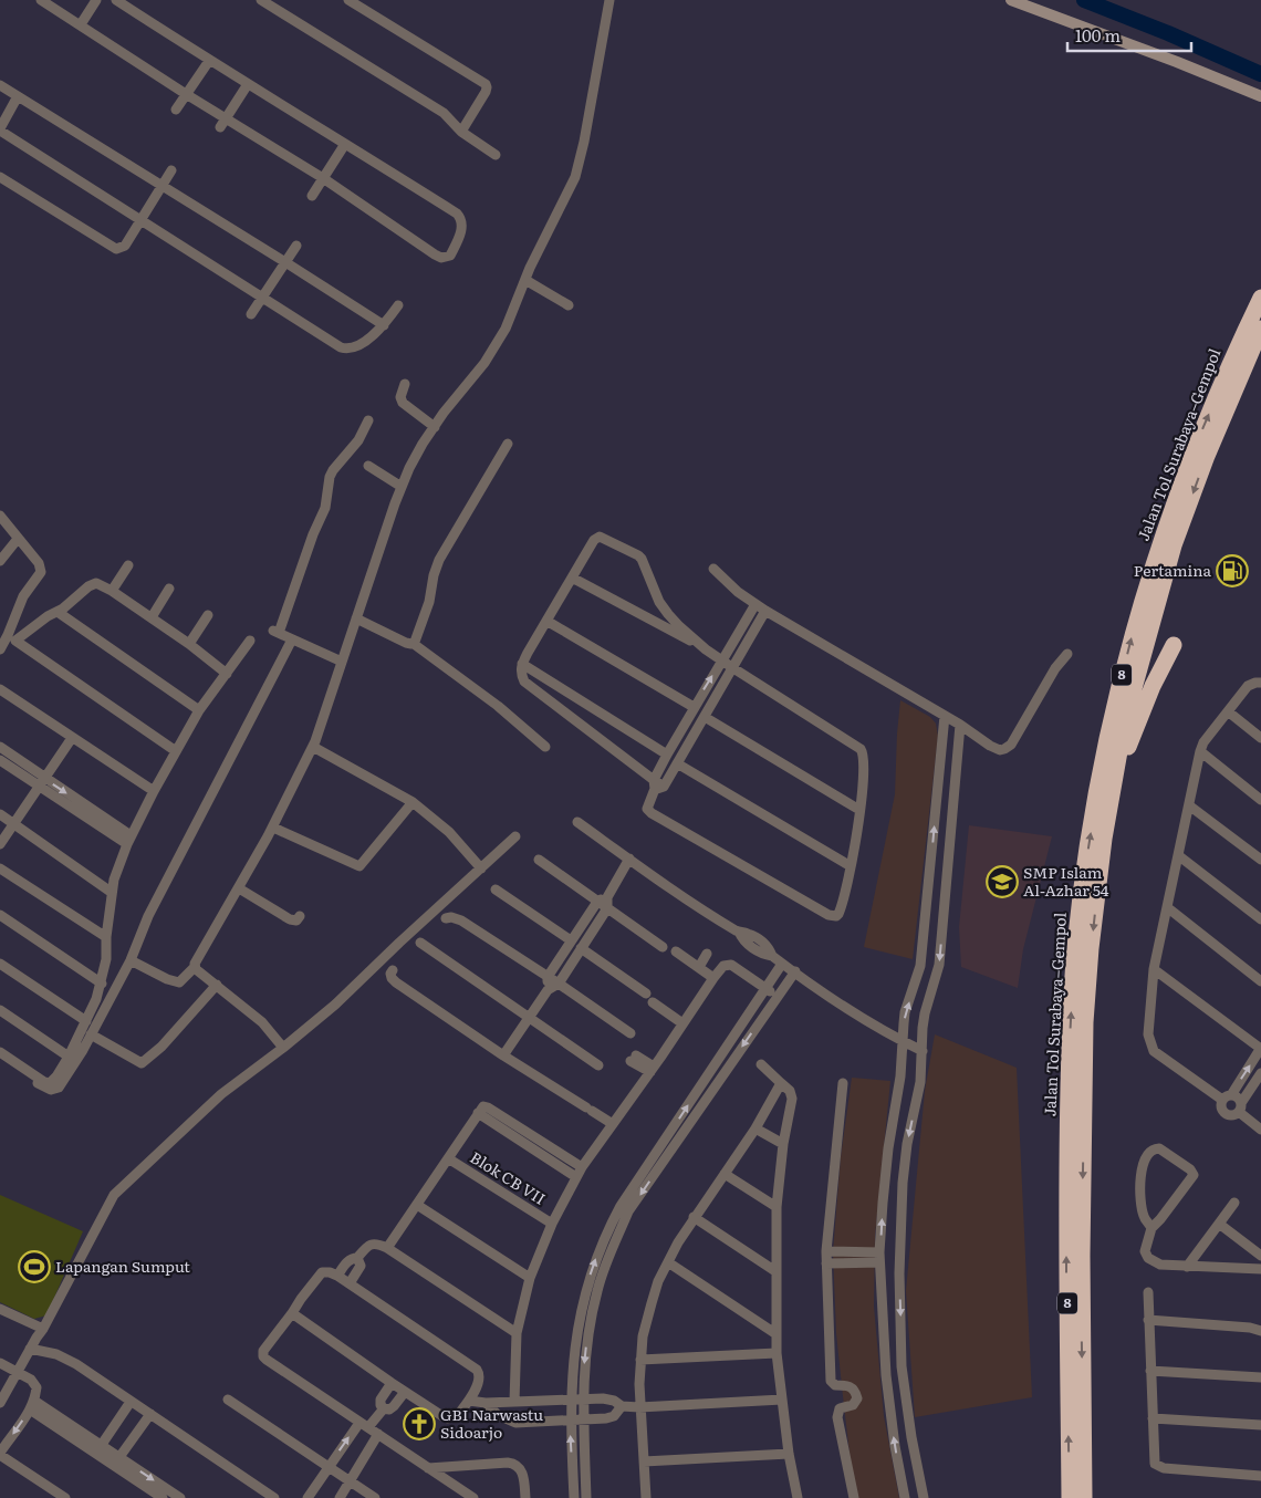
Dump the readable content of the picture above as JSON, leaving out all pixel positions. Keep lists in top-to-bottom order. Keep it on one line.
{"streets":{"highway":["Jalan Tol Surabaya–Gempol","8"],"street":["Blok CB VII"]},"places":{"fuel station":["Pertamina"],"school or university":["SMP Islam Al-Azhar 54"],"sports":["Lapangan Sumput"],"church":["GBI Narwastu Sidoarjo"]},"scale_bar":"100 m"}
